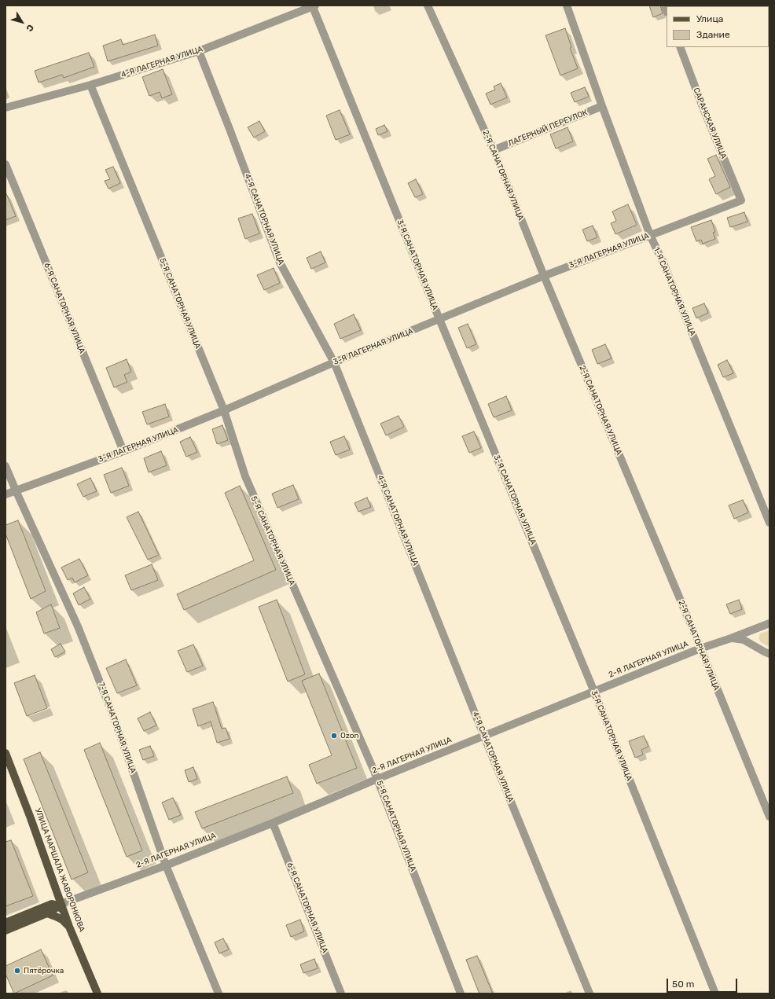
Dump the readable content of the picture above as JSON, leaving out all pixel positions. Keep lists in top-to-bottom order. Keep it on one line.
{"streets":{"main road":["2-Я ЛАГЕРНАЯ УЛИЦА","УЛИЦА МАРШАЛА ЖАВОРОНКОВА"],"street":["4-Я ЛАГЕРНАЯ УЛИЦА","САРАНСКАЯ УЛИЦА","ЛАГЕРНЫЙ ПЕРЕУЛОК","2-Я САНАТОРНАЯ УЛИЦА","4-Я САНАТОРНАЯ УЛИЦА","3-Я ЛАГЕРНАЯ УЛИЦА","3-Я САНАТОРНАЯ УЛИЦА","1-Я САНАТОРНАЯ УЛИЦА","5-Я САНАТОРНАЯ УЛИЦА","6-Я САНАТОРНАЯ УЛИЦА","7-Я САНАТОРНАЯ УЛИЦА"]},"crossings":[["4-Я ЛАГЕРНАЯ УЛИЦА","4-Я САНАТОРНАЯ УЛИЦА"],["4-Я ЛАГЕРНАЯ УЛИЦА","3-Я САНАТОРНАЯ УЛИЦА"],["4-Я ЛАГЕРНАЯ УЛИЦА","5-Я САНАТОРНАЯ УЛИЦА"],["САРАНСКАЯ УЛИЦА","3-Я ЛАГЕРНАЯ УЛИЦА"],["ЛАГЕРНЫЙ ПЕРЕУЛОК","2-Я САНАТОРНАЯ УЛИЦА"],["ЛАГЕРНЫЙ ПЕРЕУЛОК","1-Я САНАТОРНАЯ УЛИЦА"],["2-Я САНАТОРНАЯ УЛИЦА","3-Я ЛАГЕРНАЯ УЛИЦА"],["2-Я САНАТОРНАЯ УЛИЦА","2-Я ЛАГЕРНАЯ УЛИЦА"],["4-Я САНАТОРНАЯ УЛИЦА","3-Я ЛАГЕРНАЯ УЛИЦА"],["4-Я САНАТОРНАЯ УЛИЦА","2-Я ЛАГЕРНАЯ УЛИЦА"],["3-Я ЛАГЕРНАЯ УЛИЦА","3-Я САНАТОРНАЯ УЛИЦА"],["3-Я ЛАГЕРНАЯ УЛИЦА","1-Я САНАТОРНАЯ УЛИЦА"],["3-Я ЛАГЕРНАЯ УЛИЦА","5-Я САНАТОРНАЯ УЛИЦА"],["3-Я ЛАГЕРНАЯ УЛИЦА","6-Я САНАТОРНАЯ УЛИЦА"],["3-Я ЛАГЕРНАЯ УЛИЦА","7-Я САНАТОРНАЯ УЛИЦА"],["3-Я САНАТОРНАЯ УЛИЦА","2-Я ЛАГЕРНАЯ УЛИЦА"],["5-Я САНАТОРНАЯ УЛИЦА","2-Я ЛАГЕРНАЯ УЛИЦА"],["6-Я САНАТОРНАЯ УЛИЦА","2-Я ЛАГЕРНАЯ УЛИЦА"],["2-Я ЛАГЕРНАЯ УЛИЦА","7-Я САНАТОРНАЯ УЛИЦА"],["2-Я ЛАГЕРНАЯ УЛИЦА","УЛИЦА МАРШАЛА ЖАВОРОНКОВА"]],"places":["Ozon","Пятёрочка"],"legend":["Улица","Здание"],"scale_bar":"50 m","north":"bottom right"}
